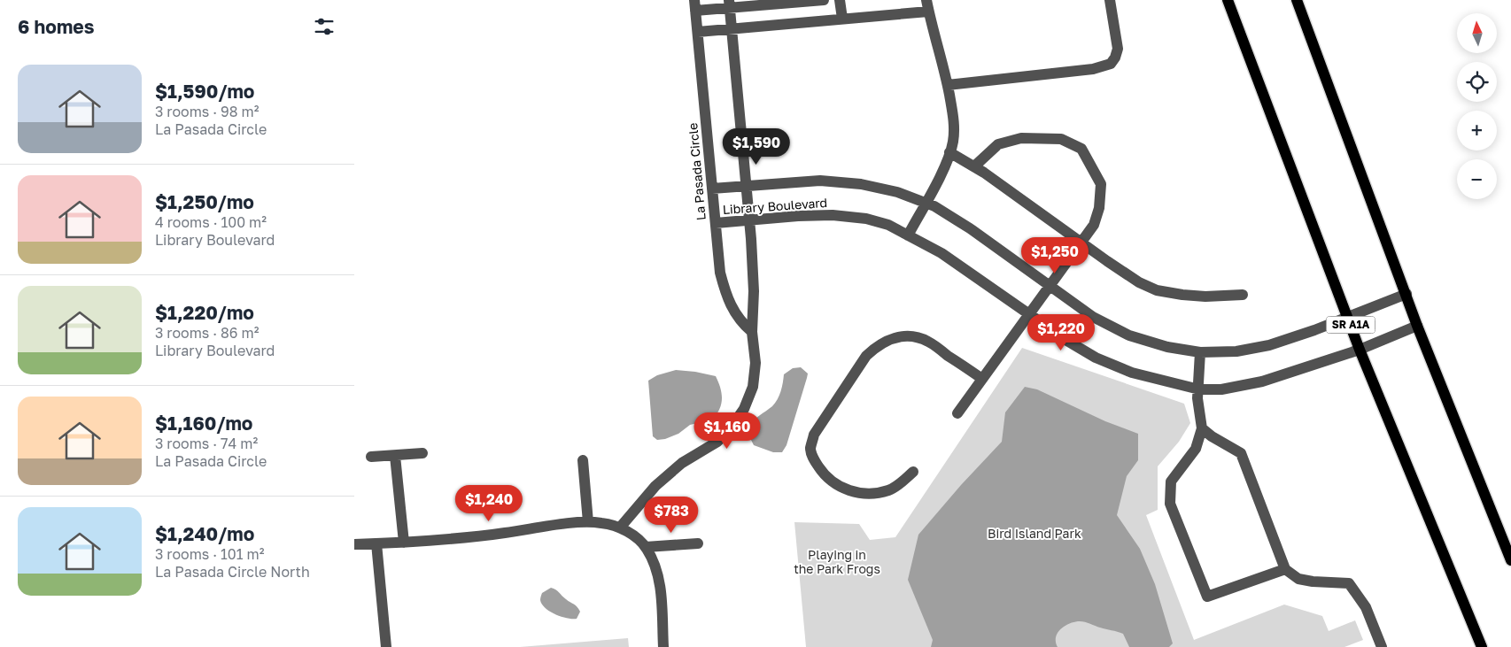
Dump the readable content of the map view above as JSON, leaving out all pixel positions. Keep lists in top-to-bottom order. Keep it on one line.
{"streets":{"main road":["SR A1A"],"street":["La Pasada Circle","Library Boulevard"]},"crossings":[["La Pasada Circle","Library Boulevard"],["Library Boulevard","SR A1A"]],"parks":["Bird Island Park","Playing in the Park Frogs"],"north":"top","page":{"heading":"6 homes","map_buttons":["+","−"],"list":[{"name":"$1,590/mo","note":"3 rooms · 98 m² · La Pasada Circle"},{"name":"$1,250/mo","note":"4 rooms · 100 m² · Library Boulevard"},{"name":"$1,220/mo","note":"3 rooms · 86 m² · Library Boulevard"},{"name":"$1,160/mo","note":"3 rooms · 74 m² · La Pasada Circle"},{"name":"$1,240/mo","note":"3 rooms · 101 m² · La Pasada Circle North"}],"price":["$1,590","$1,250","$1,220","$1,160","$1,240","$783"]}}
